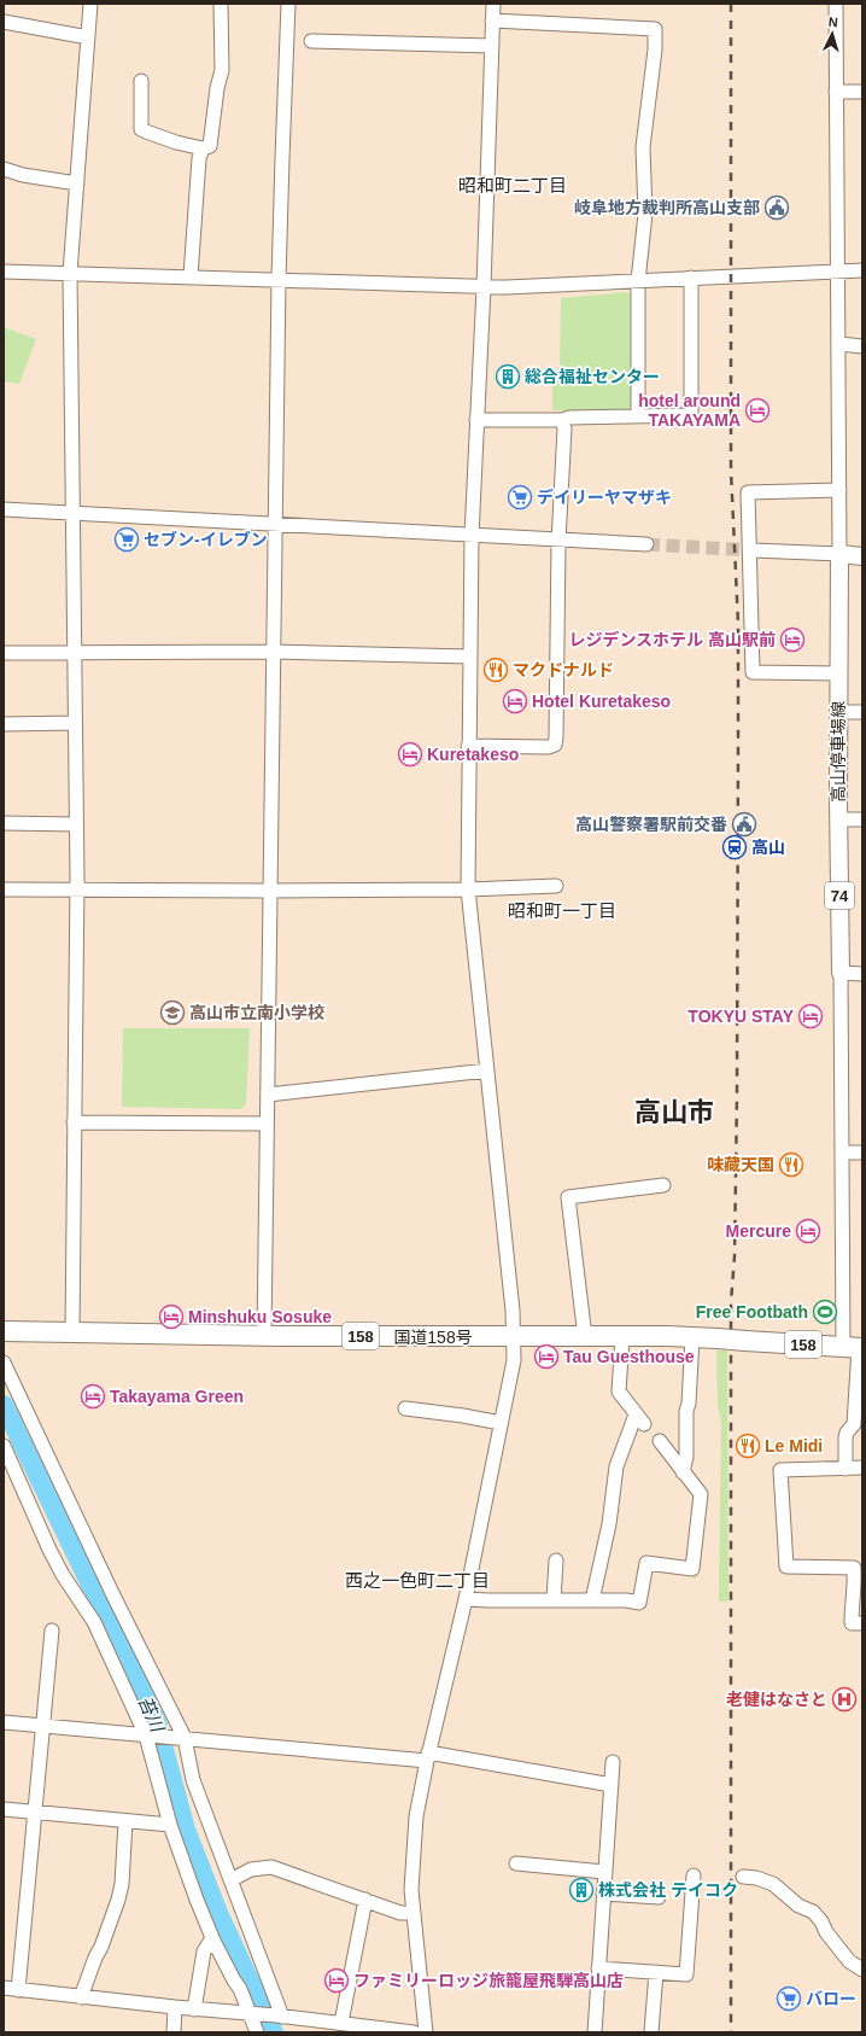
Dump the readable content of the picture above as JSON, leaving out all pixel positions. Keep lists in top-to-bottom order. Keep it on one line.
{"streets":{"highway":["158","国道158号"],"main road":["高山停車場線","74"]},"districts":["昭和町二丁目","昭和町一丁目","高山市","西之一色町二丁目"],"water":["苔川"],"places":{"public building":["岐阜地方裁判所高山支部","高山警察署駅前交番"],"building":["総合福祉センター","株式会社 テイコク"],"hotel":["hotel around TAKAYAMA","レジデンスホテル 高山駅前","Hotel Kuretakeso","Kuretakeso","TOKYU STAY","Mercure","Minshuku Sosuke","Tau Guesthouse","Takayama Green","ファミリーロッジ旅籠屋飛騨高山店"],"supermarket":["デイリーヤマザキ","セブン-イレブン","バロー"],"restaurant":["マクドナルド","味藏天国","Le Midi"],"station":["高山"],"school or university":["高山市立南小学校"],"sports":["Free Footbath"],"hospital":["老健はなさと"]},"north":"top"}
